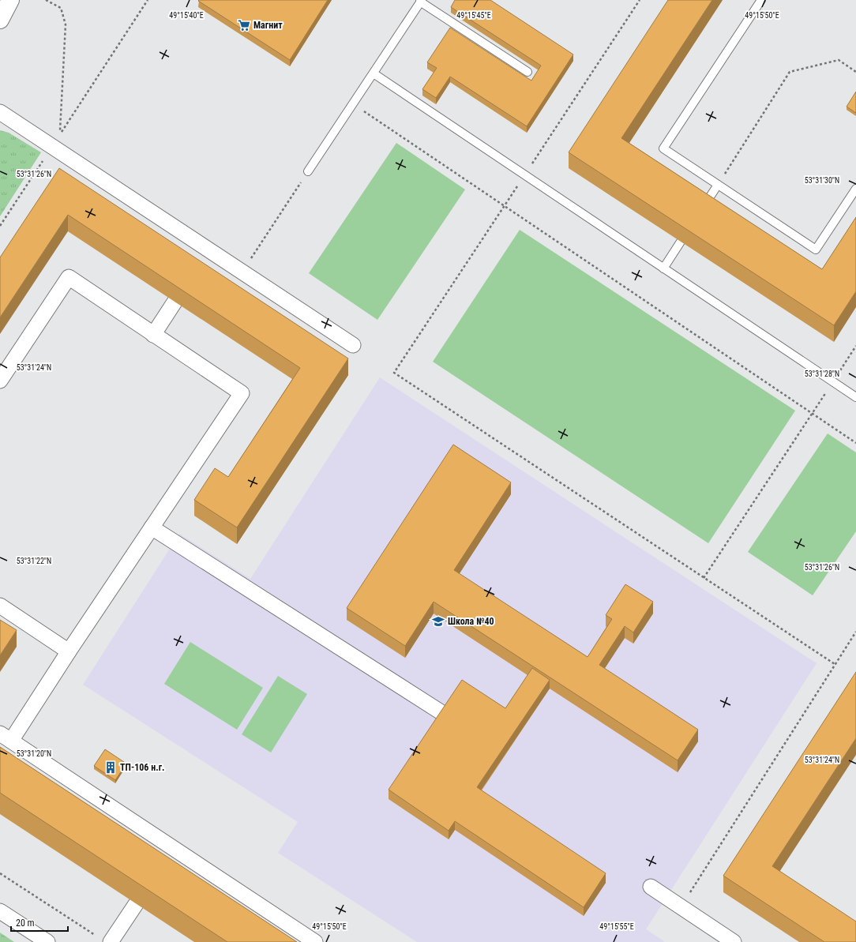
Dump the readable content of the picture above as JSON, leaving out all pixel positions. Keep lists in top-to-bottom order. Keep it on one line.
{"places":{"supermarket":["Магнит"],"school or university":["Школа №40"],"building":["ТП-106 н.г."]},"scale_bar":"20 m","coordinates":["49°15'40\"E","49°15'45\"E","49°15'50\"E","53°31'26\"N","53°31'30\"N","53°31'24\"N","53°31'28\"N","53°31'22\"N","53°31'20\"N","49°15'55\"E"]}
